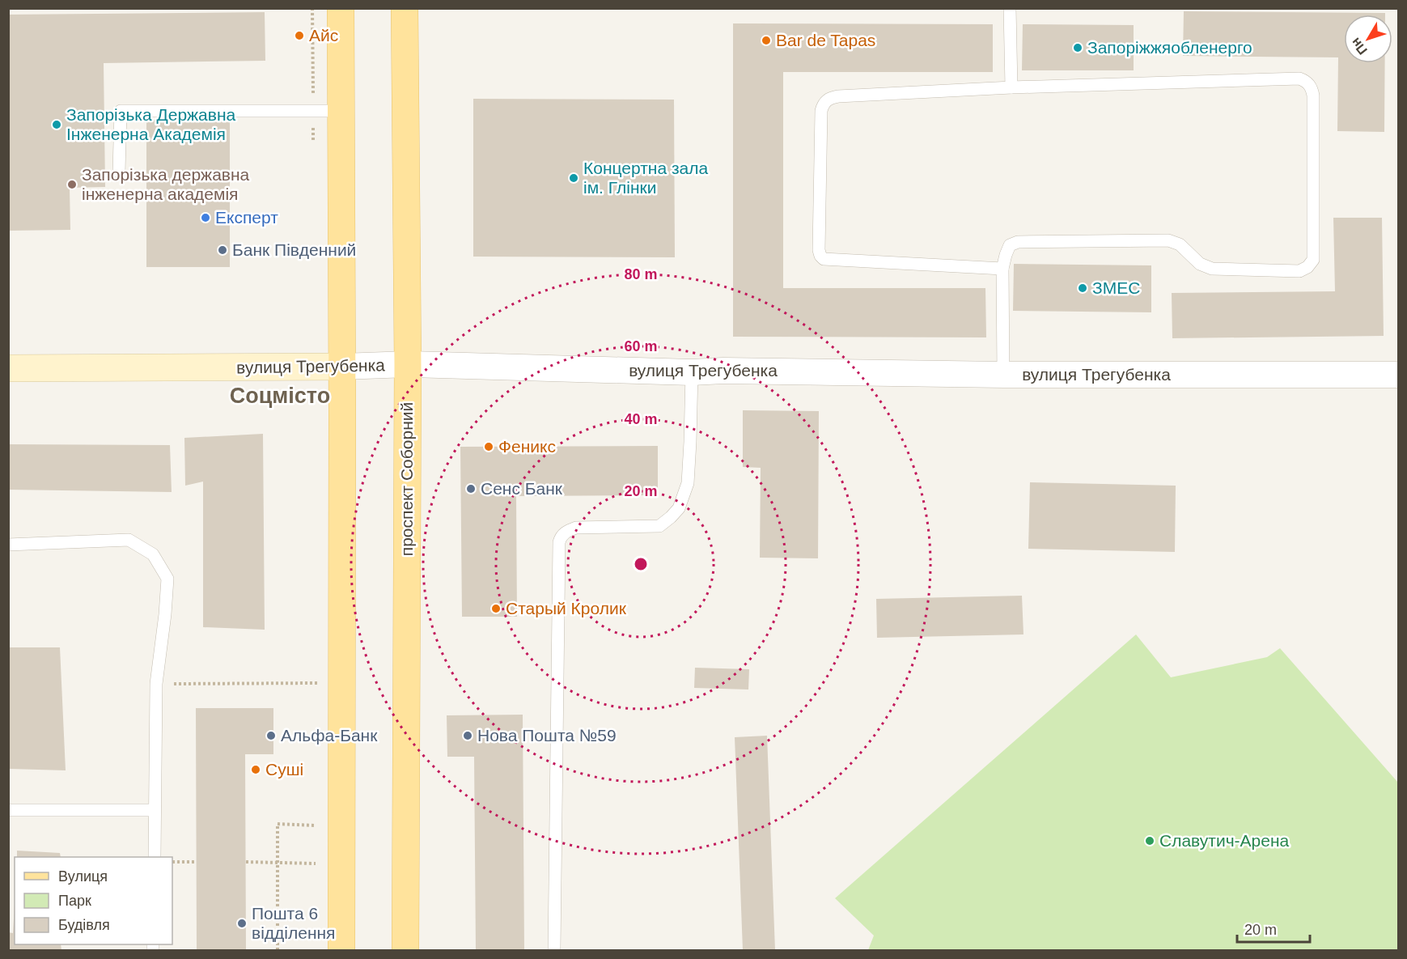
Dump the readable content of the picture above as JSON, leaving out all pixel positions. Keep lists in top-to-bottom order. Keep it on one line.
{"streets":{"main road":["проспект Соборний"],"street":["вулиця Трегубенка"]},"crossings":[["вулиця Трегубенка","проспект Соборний"]],"districts":["Соцмісто"],"places":["Айс","Bar de Tapas","Запоріжжяобленерго","Запорізька Державна Інженерна Академія","Концертна зала ім. Глінки","Запорізька державна інженерна академія","Експерт","Банк Південний","ЗМЕС","Феникс","Сенс Банк","Старый Кролик","Альфа-Банк","Нова Пошта №59","Суші","Славутич-Арена","Пошта 6 відділення"],"legend":["Вулиця","Парк","Будівля"],"scale_bar":"20 m","north":"bottom left","rings":["80 m","60 m","40 m","20 m"]}
